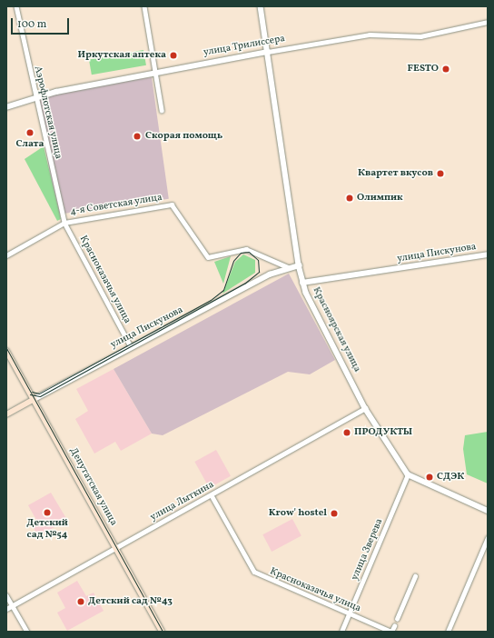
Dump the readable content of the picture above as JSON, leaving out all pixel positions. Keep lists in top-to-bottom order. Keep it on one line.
{"streets":{"main road":["улица Пискунова","Депутатская улица"],"street":["улица Трилиссера","Аэрофлотская улица","4-я Советская улица","Красноказачья улица","Красноярская улица","улица Лыткина","улица Зверева"]},"crossings":[["улица Трилиссера","Аэрофлотская улица"],["улица Трилиссера","Красноярская улица"],["Аэрофлотская улица","4-я Советская улица"],["Аэрофлотская улица","Красноказачья улица"],["4-я Советская улица","улица Пискунова"],["4-я Советская улица","Красноказачья улица"],["улица Пискунова","Красноказачья улица"],["улица Пискунова","Красноярская улица"],["улица Пискунова","Депутатская улица"],["Красноказачья улица","улица Лыткина"],["Красноказачья улица","улица Зверева"],["Красноярская улица","улица Лыткина"],["Красноярская улица","улица Зверева"],["Депутатская улица","улица Лыткина"]],"places":["Иркутская аптека","FESTO","Слата","Скорая помощь","Квартет вкусов","Олимпик","ПРОДУКТЫ","СДЭК","Детский сад №54","Krow' hostel","Детский сад №43"],"scale_bar":"100 m"}
